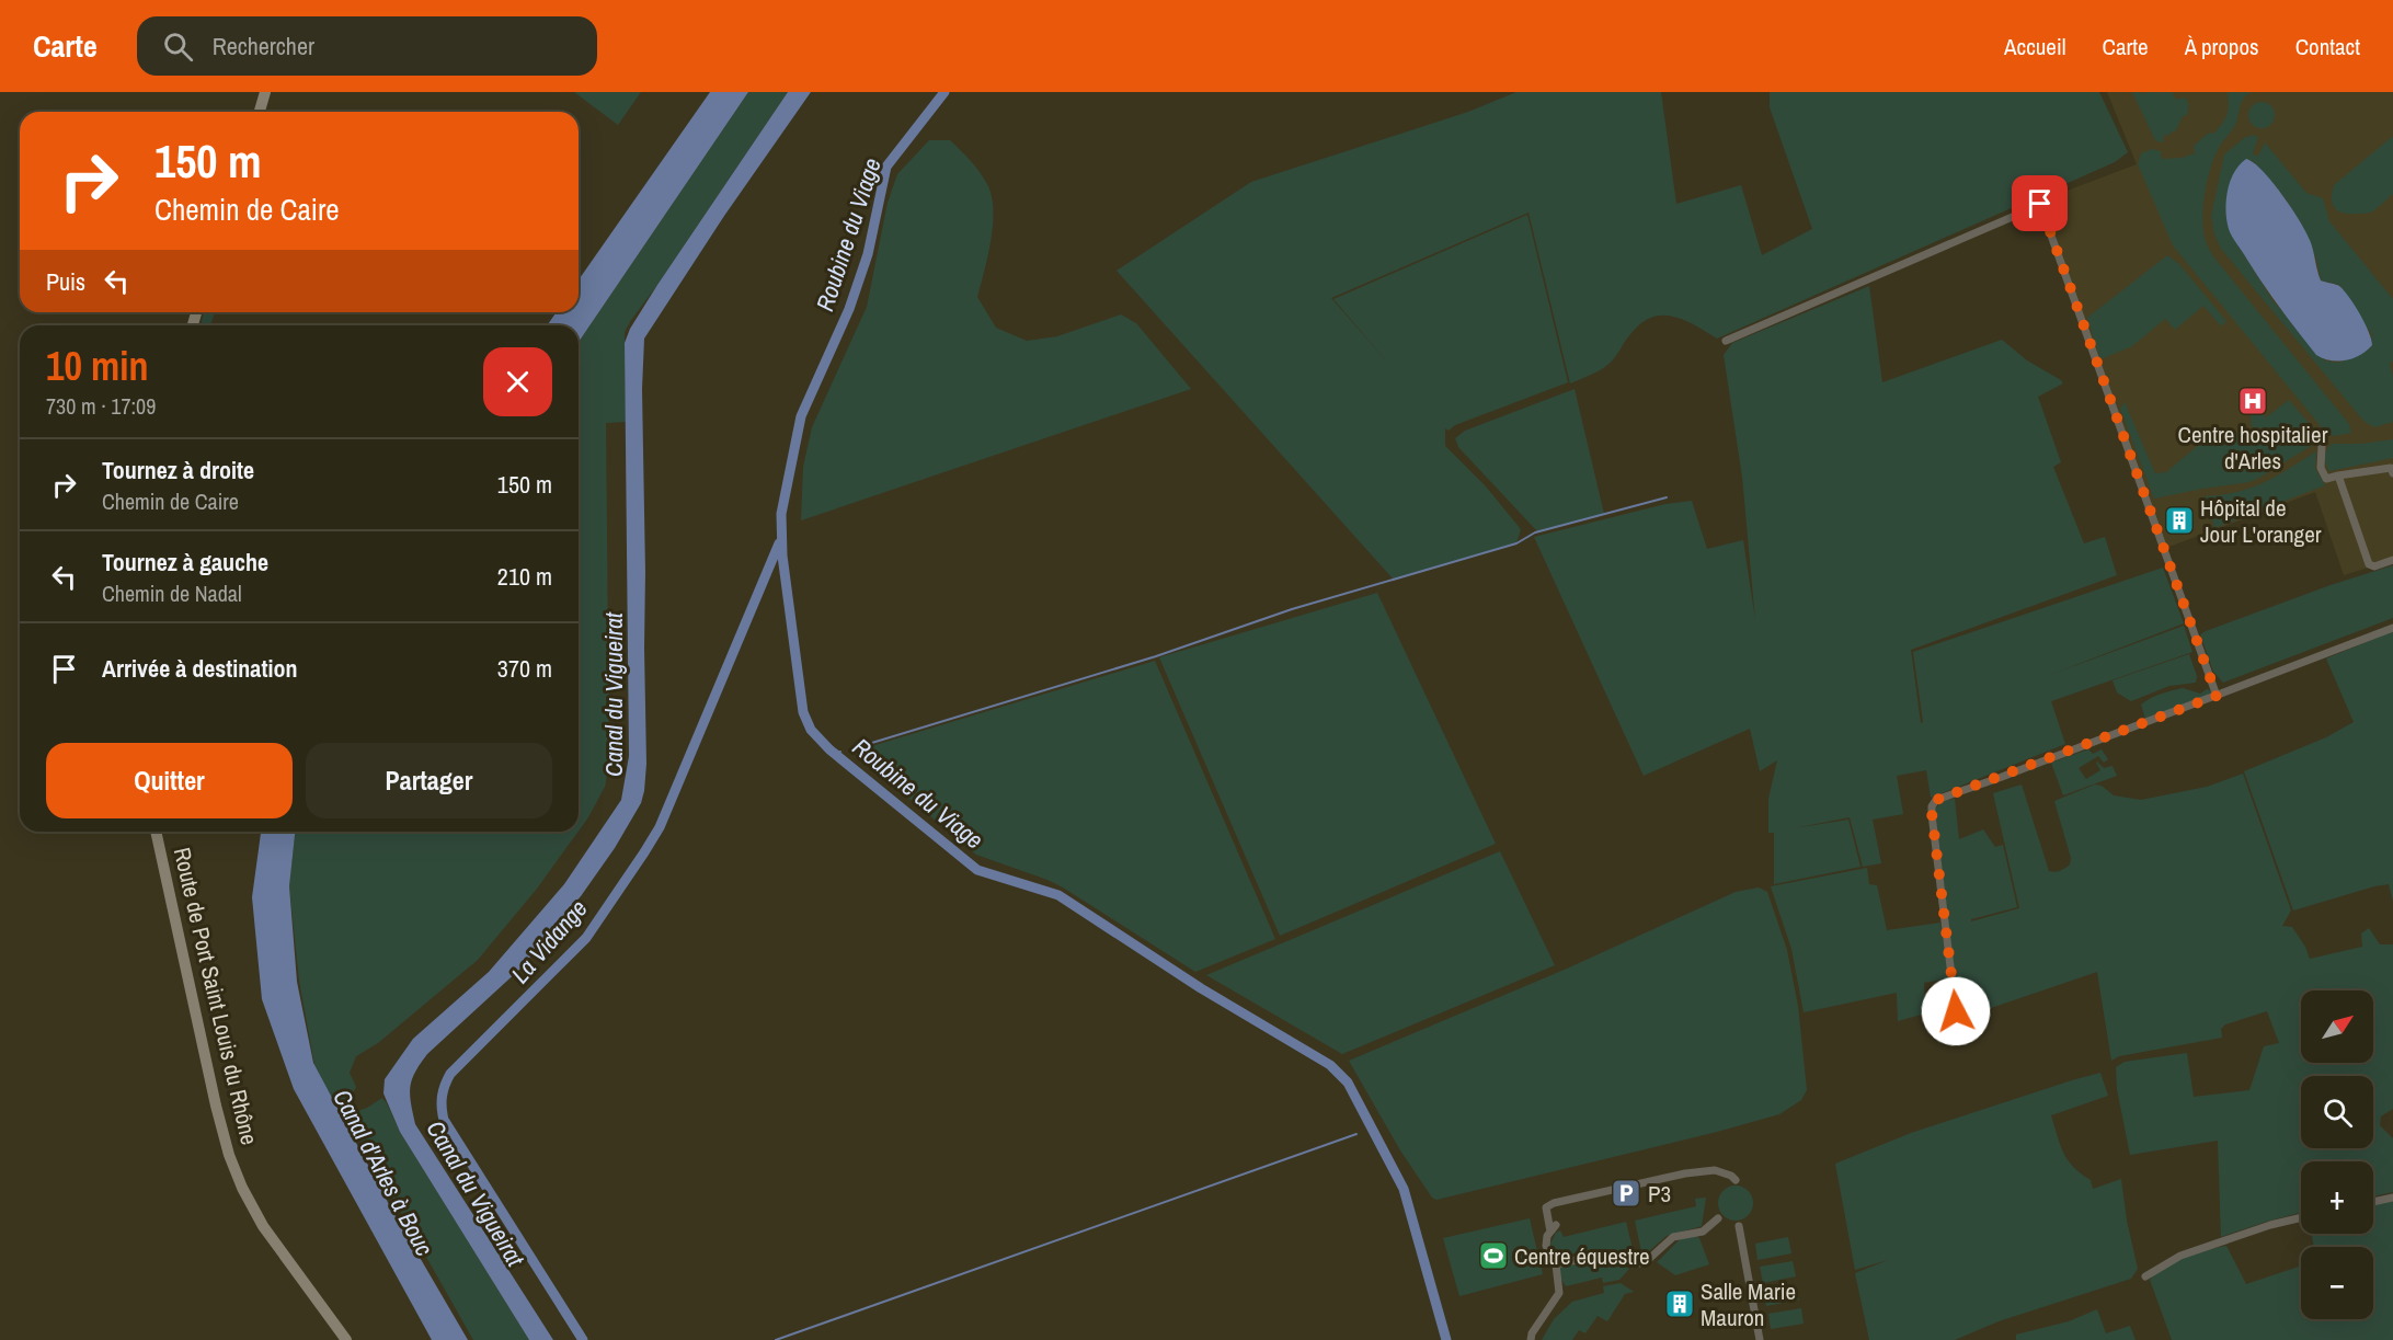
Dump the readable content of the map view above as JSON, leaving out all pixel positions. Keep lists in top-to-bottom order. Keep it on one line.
{"streets":{"main road":["Route de Port Saint Louis du Rhône"]},"water":["Roubine du Viage","Canal du Vigueirat","La Vidange","Canal d'Arles à Bouc"],"places":{"hospital":["Centre hospitalier d'Arles"],"building":["Hôpital de Jour L'oranger","Salle Marie Mauron"],"parking":["P3"],"sports":["Centre équestre"]},"north":"top right","page":{"header":"Carte","search":"Rechercher","nav":["Accueil","Carte","À propos","Contact"],"turn":["150 m","Chemin de Caire"],"then":"Puis","heading":["10 min","730 m · 17:09"],"list":[{"name":"Tournez à droite","note":"Chemin de Caire","value":"150 m"},{"name":"Tournez à gauche","note":"Chemin de Nadal","value":"210 m"},{"name":"Arrivée à destination","value":"370 m"}],"buttons":["Quitter","Partager"],"map_buttons":["+","−"]}}
